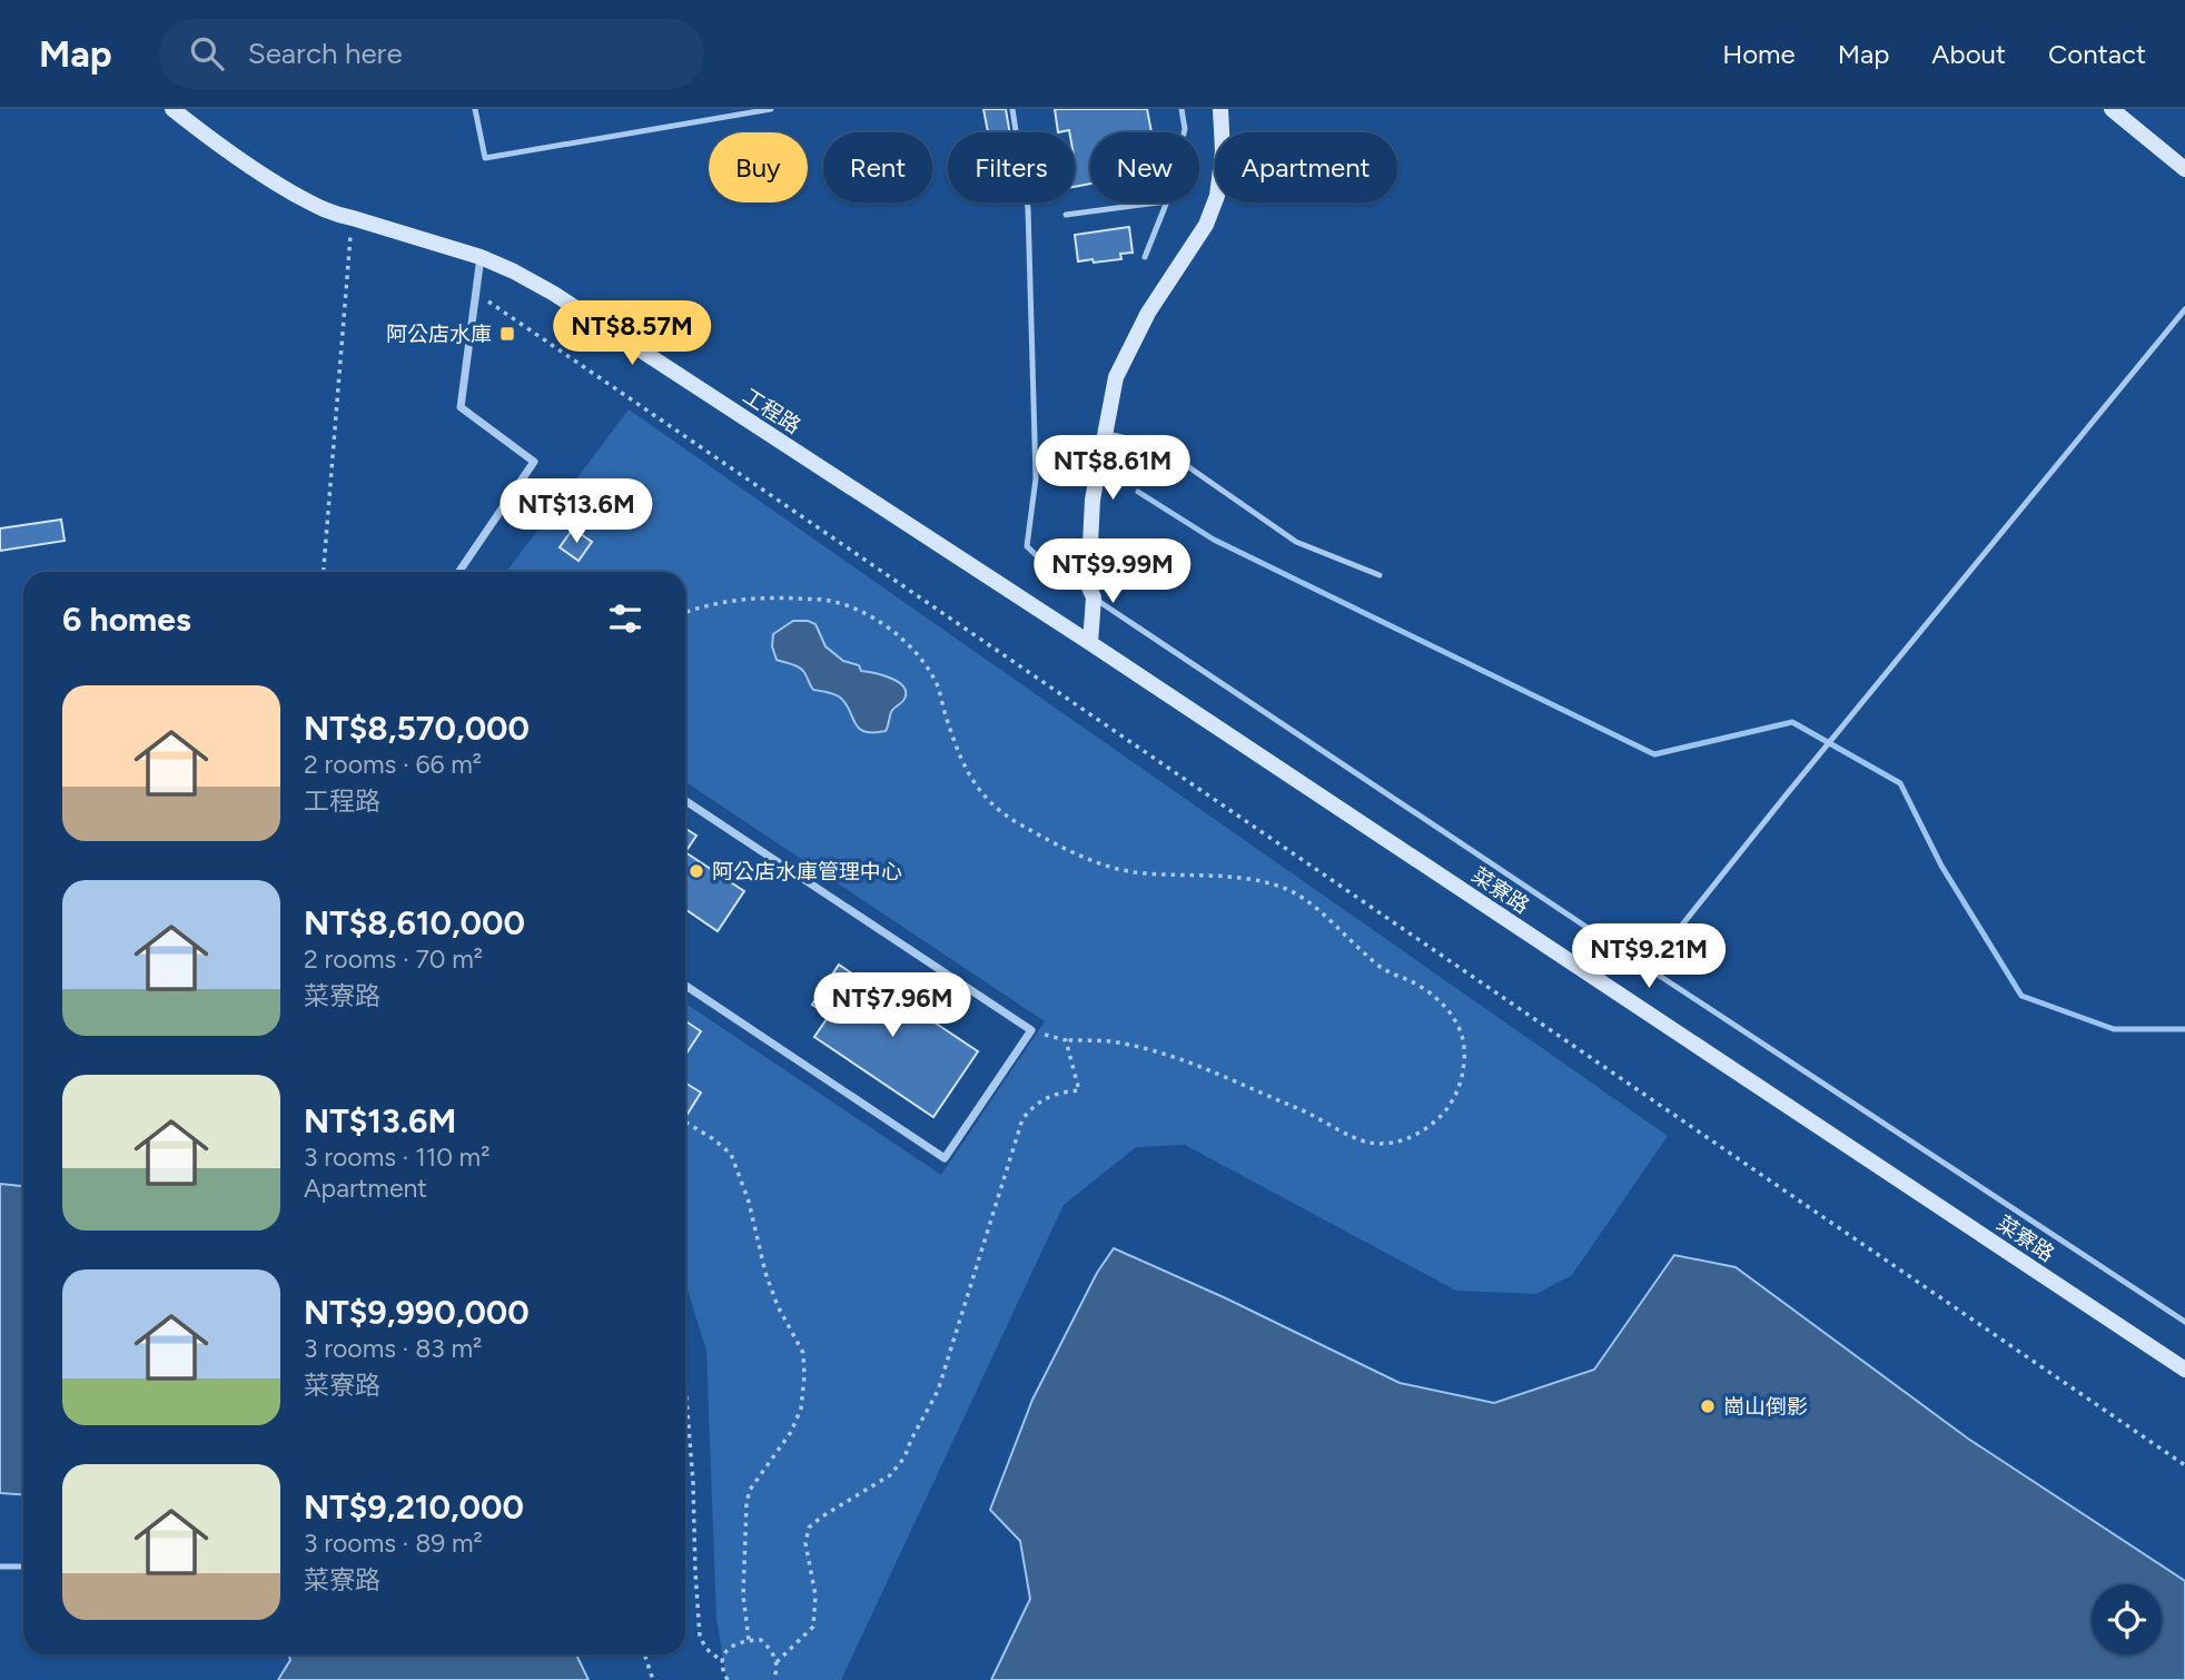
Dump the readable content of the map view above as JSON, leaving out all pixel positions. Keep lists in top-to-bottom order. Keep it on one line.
{"streets":{"street":["工程路","菜寮路"]},"crossings":[["工程路","菜寮路"]],"places":{"transit":["阿公店水庫"],"other":["阿公店水庫管理中心","崗山倒影"]},"page":{"header":"Map","search":"Search here","nav":["Home","Map","About","Contact"],"chip":["Buy","Rent","Filters","New","Apartment"],"price":["NT$8.57M","NT$8.61M","NT$13.6M","NT$9.99M","NT$9.21M","NT$7.96M"],"heading":"6 homes","list":[{"name":"NT$8,570,000","note":"2 rooms · 66 m² · 工程路"},{"name":"NT$8,610,000","note":"2 rooms · 70 m² · 菜寮路"},{"name":"NT$13.6M","note":"3 rooms · 110 m² · Apartment"},{"name":"NT$9,990,000","note":"3 rooms · 83 m² · 菜寮路"},{"name":"NT$9,210,000","note":"3 rooms · 89 m² · 菜寮路"}]}}
